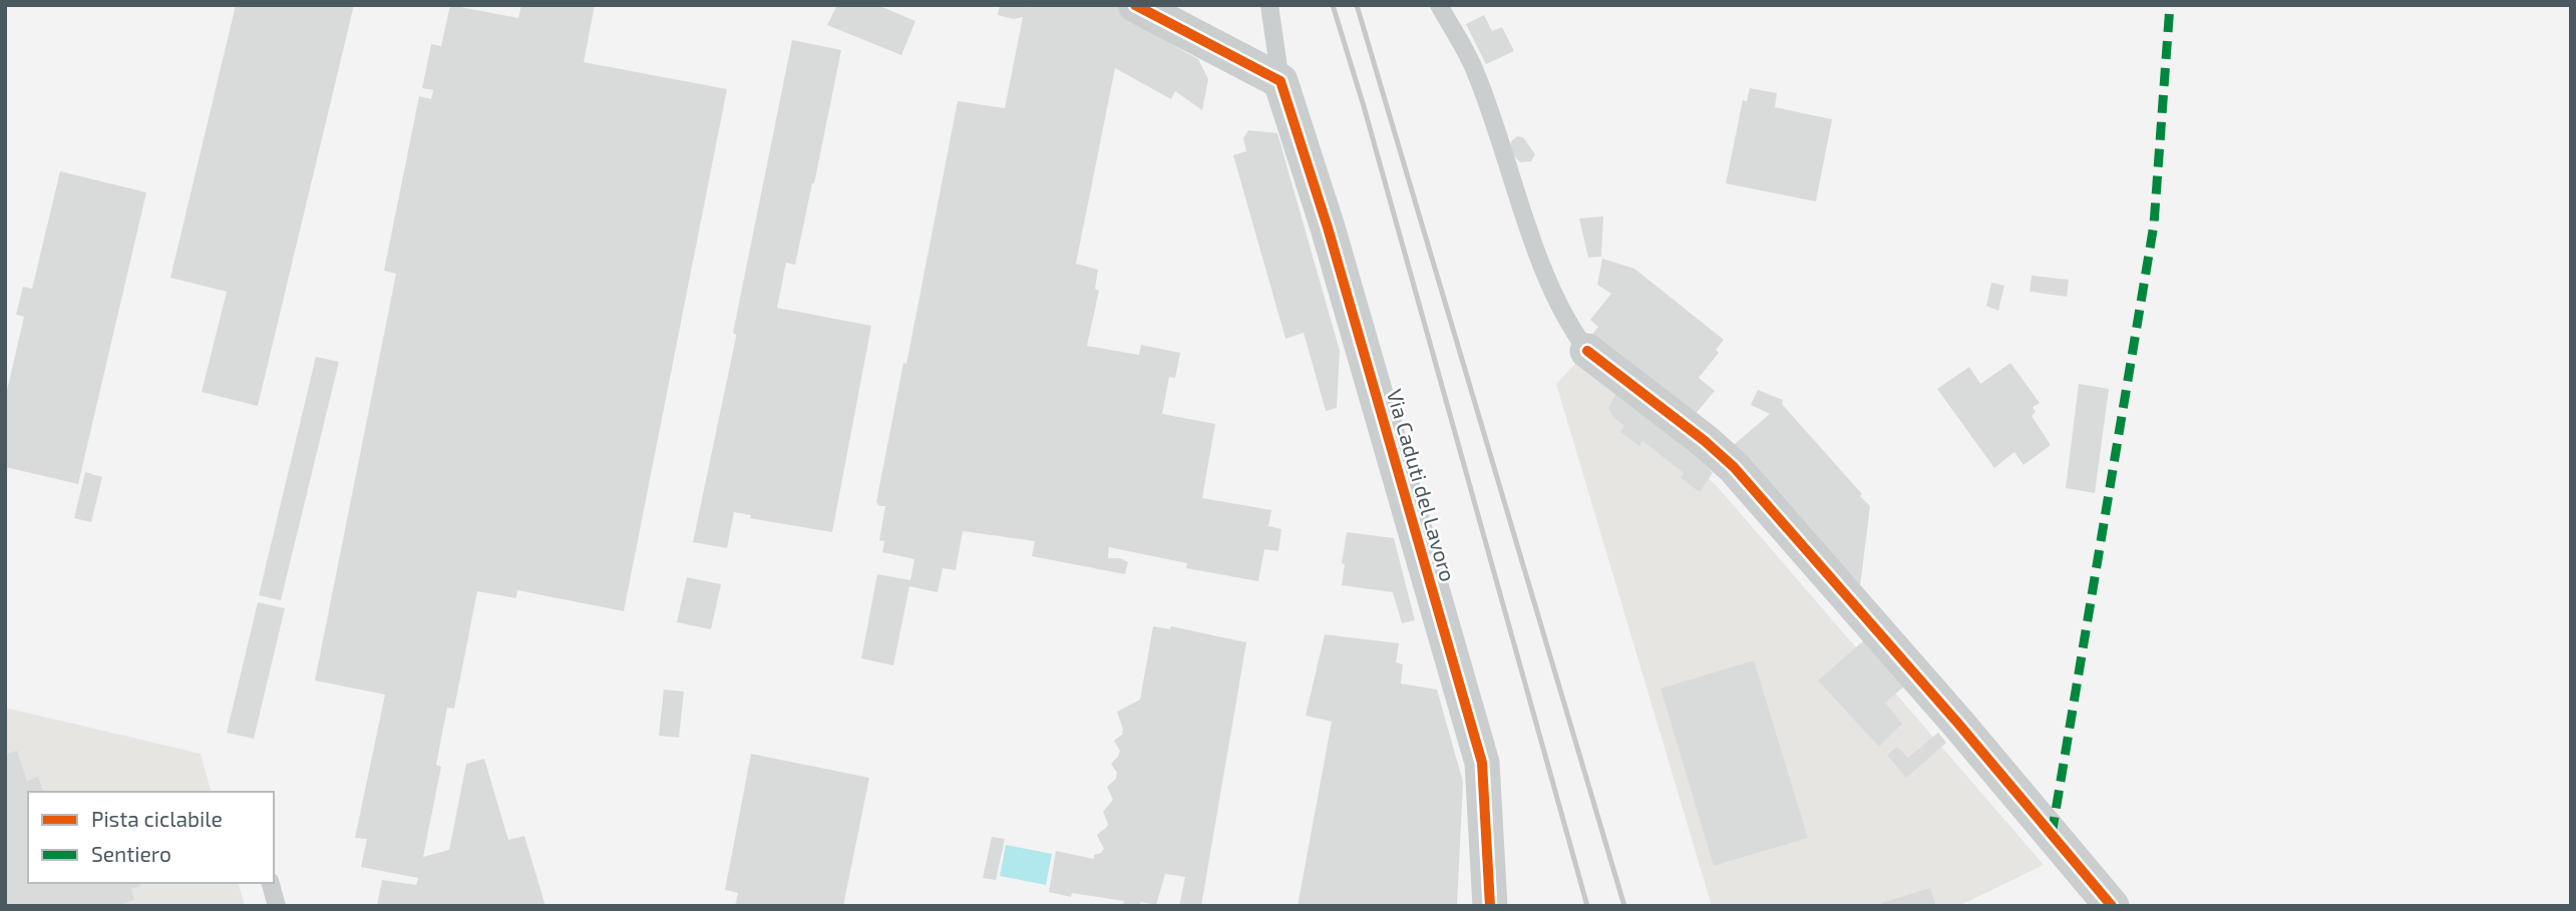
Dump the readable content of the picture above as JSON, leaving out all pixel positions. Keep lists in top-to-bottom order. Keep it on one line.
{"streets":{"street":["Via Caduti del Lavoro"]},"legend":["Pista ciclabile","Sentiero"]}
